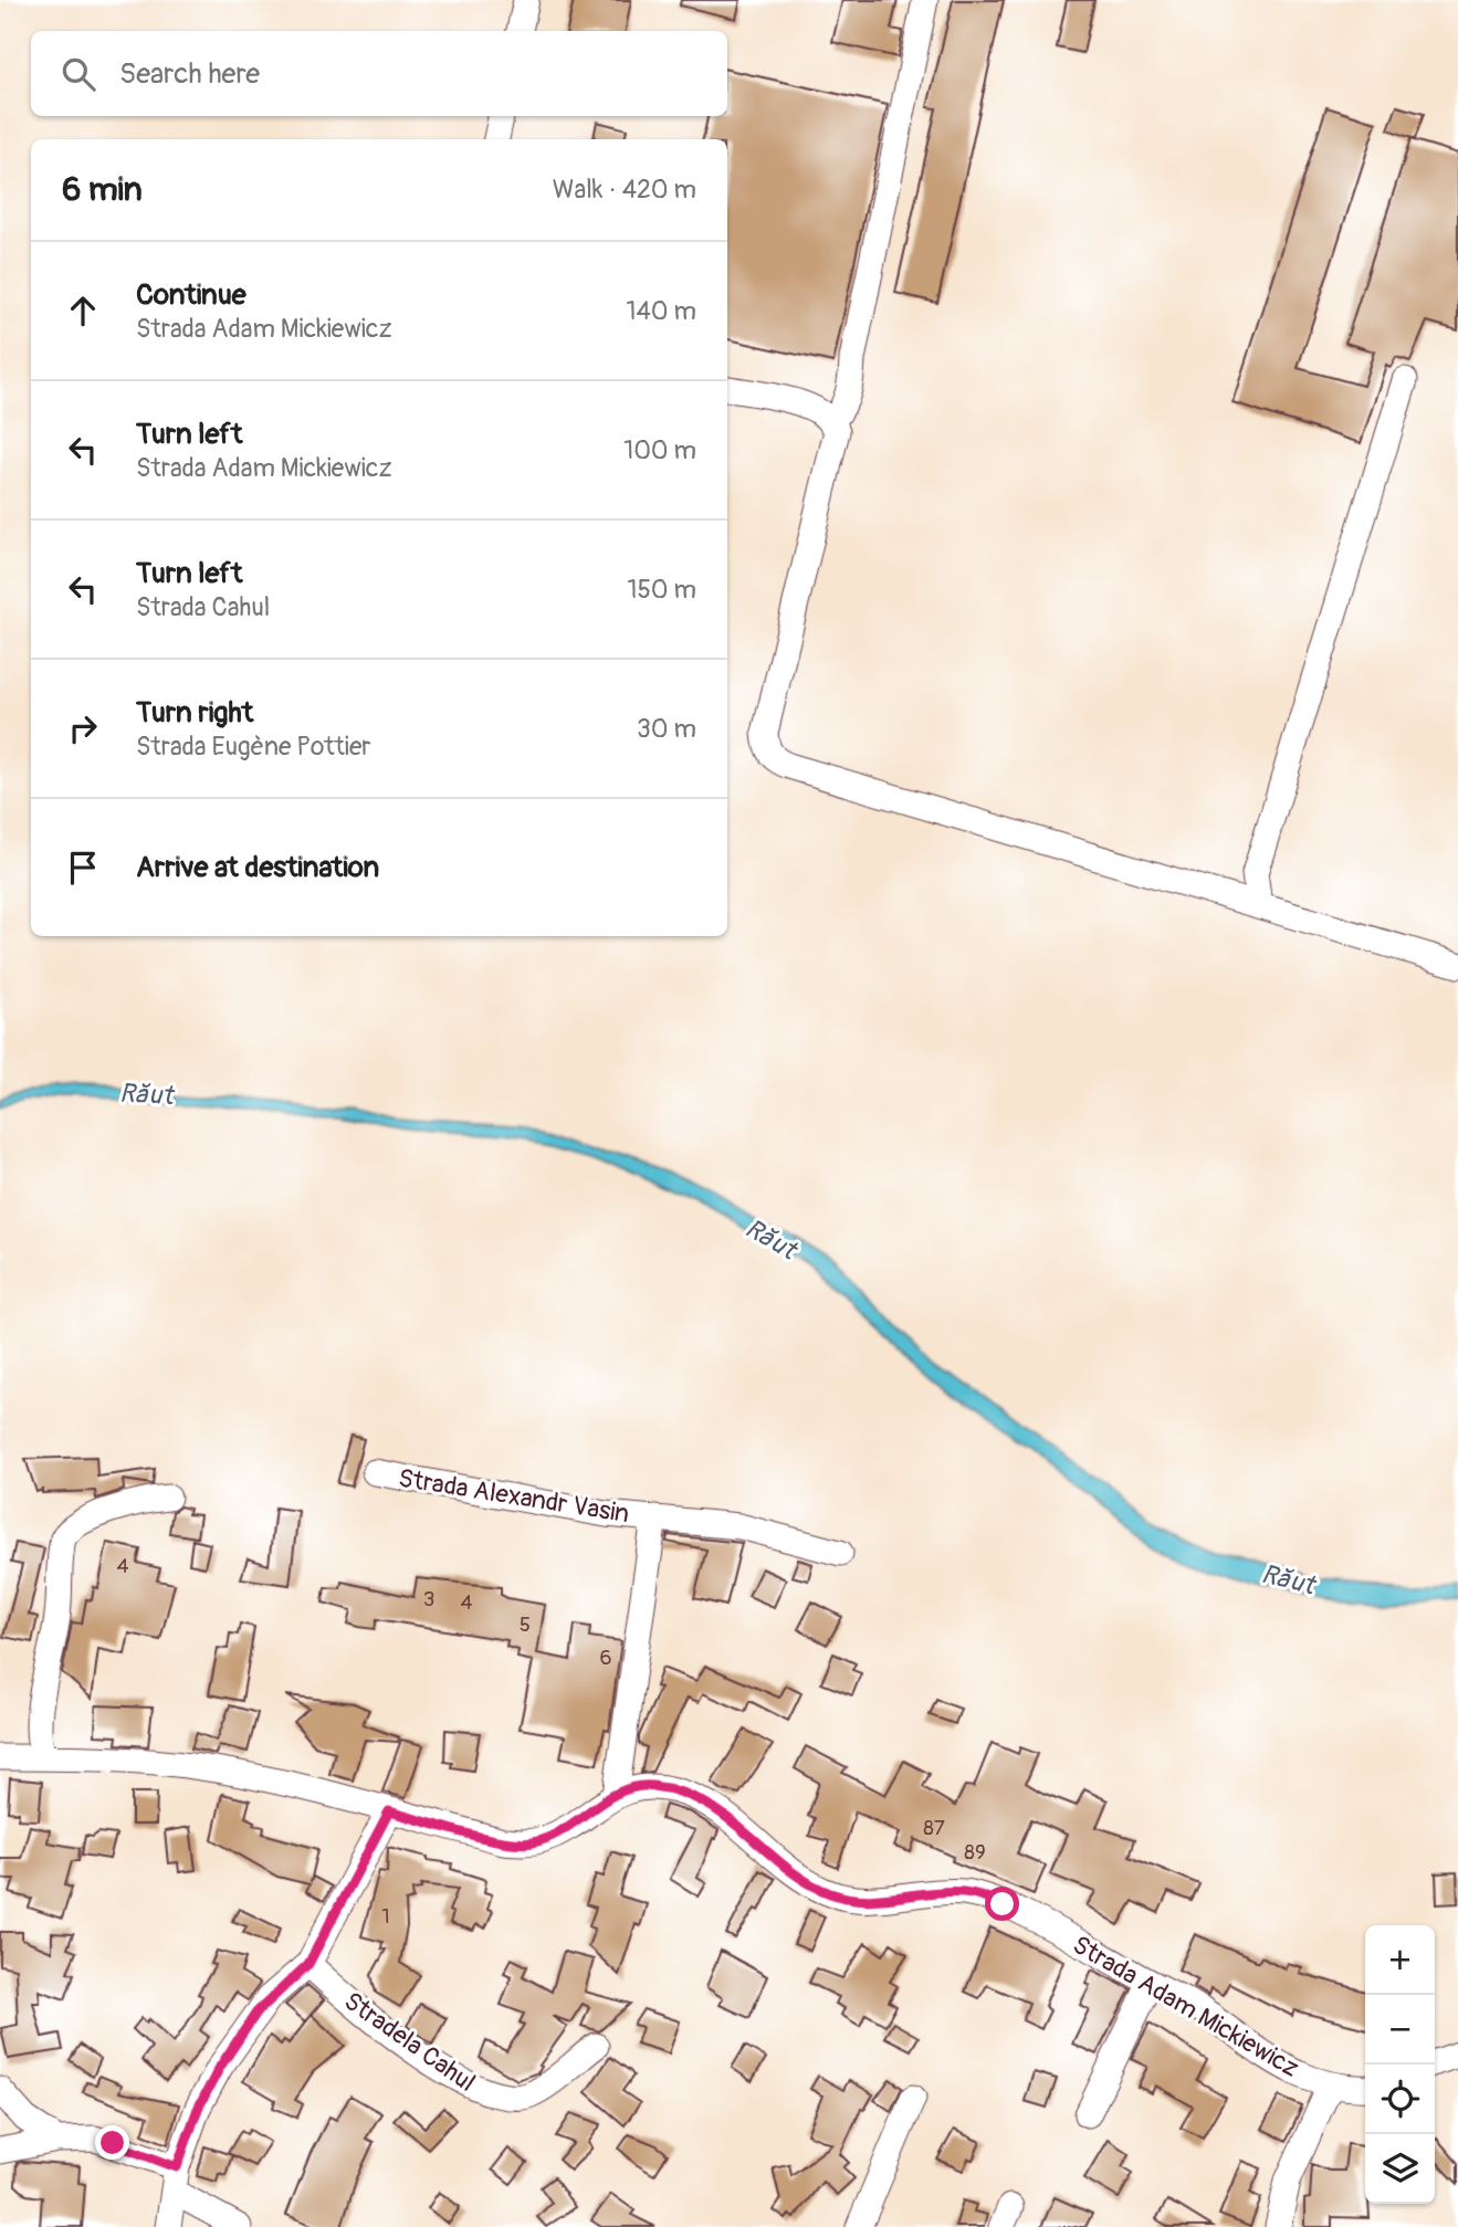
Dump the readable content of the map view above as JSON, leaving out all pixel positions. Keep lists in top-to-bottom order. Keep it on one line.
{"streets":{"street":["Strada Alexandr Vasin","Strada Adam Mickiewicz","Stradela Cahul"]},"crossings":[["Strada Alexandr Vasin","Strada Adam Mickiewicz"]],"water":["Răut"],"house_numbers":["4","3","4","5","6","87","89","1"],"page":{"search":"Search here","heading":["6 min","Walk · 420 m"],"list":[["Continue","Strada Adam Mickiewicz","140 m"],["Turn left","Strada Adam Mickiewicz","100 m"],["Turn left","Strada Cahul","150 m"],["Turn right","Strada Eugène Pottier","30 m"],"Arrive at destination"],"map_buttons":["+","−"]}}
